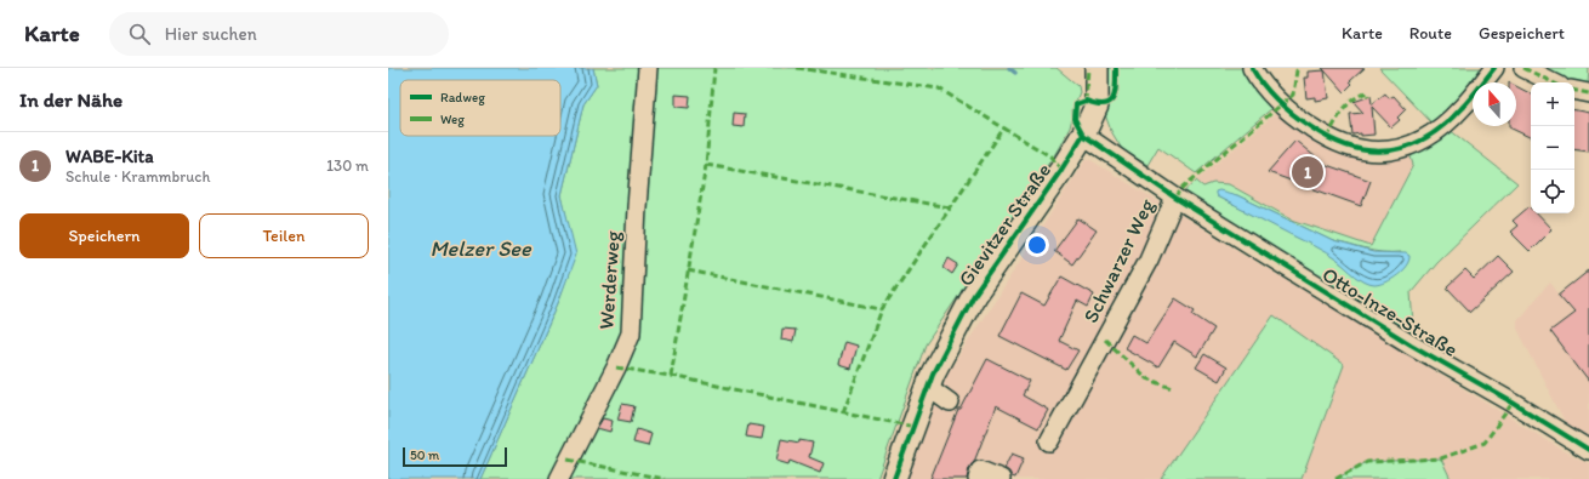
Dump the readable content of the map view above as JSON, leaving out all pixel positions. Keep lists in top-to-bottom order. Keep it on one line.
{"streets":{"main road":["Gievitzer Straße"],"street":["Schwarzer Weg","Werderweg","Otto-Inze-Straße"]},"crossings":[["Gievitzer Straße","Schwarzer Weg"],["Schwarzer Weg","Otto-Inze-Straße"]],"water":["Melzer See"],"legend":["Radweg","Weg"],"scale_bar":"50 m","north":"top","page":{"header":"Karte","search":"Hier suchen","nav":["Karte","Route","Gespeichert"],"heading":"In der Nähe","map_buttons":["+","−"],"list":[{"mark":"1","name":"WABE-Kita","note":"Schule · Krammbruch","value":"130 m"}],"pins":"1","buttons":["Speichern","Teilen"],"scale":"50 m"}}
